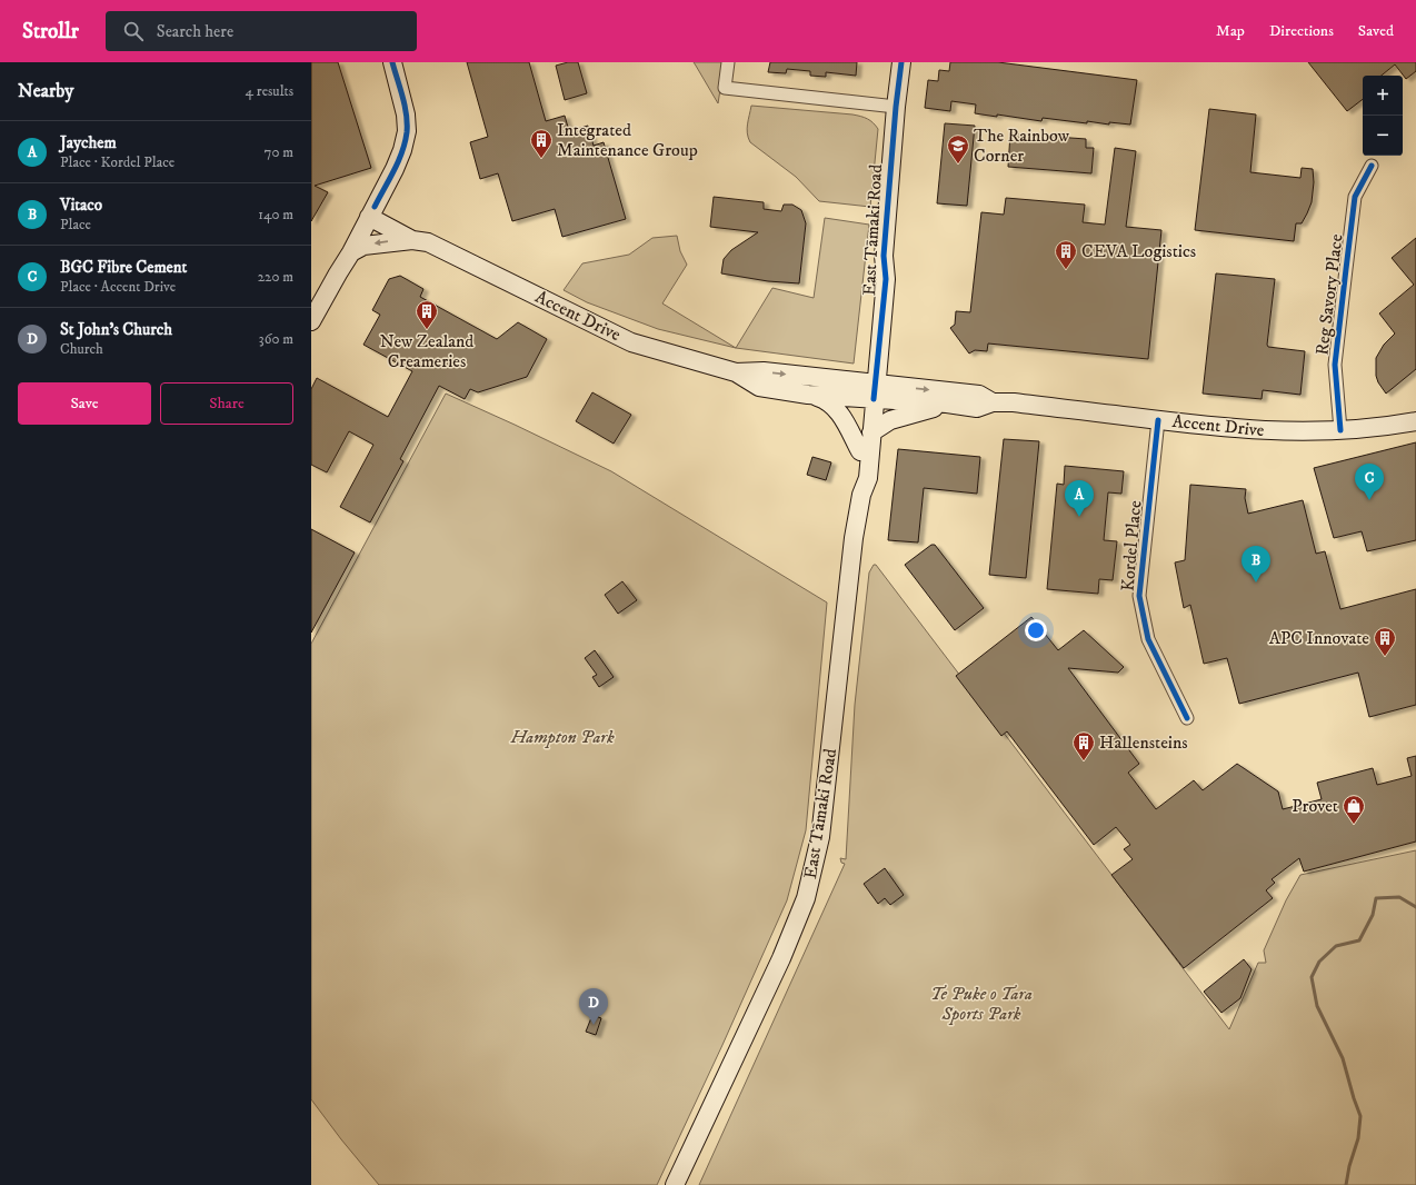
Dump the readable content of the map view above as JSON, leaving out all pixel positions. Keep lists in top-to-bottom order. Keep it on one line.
{"streets":{"main road":["East Tāmaki Road","Accent Drive"],"street":["Reg Savory Place","Kordel Place"]},"crossings":[["East Tāmaki Road","Accent Drive"],["Reg Savory Place","Accent Drive"],["Accent Drive","Kordel Place"]],"parks":["Hampton Park","Te Puke o Tara Sports Park"],"places":{"building":["Integrated Maintenance Group","CEVA Logistics","New Zealand Creameries","APC Innovate","Hallensteins"],"school or university":["The Rainbow Corner"],"shop":["Provet"]},"page":{"header":"Strollr","search":"Search here","nav":["Map","Directions","Saved"],"heading":["Nearby","4 results"],"map_buttons":["+","−"],"list":[{"mark":"A","name":"Jaychem","note":"Place · Kordel Place","value":"70 m"},{"mark":"B","name":"Vitaco","note":"Place","value":"140 m"},{"mark":"C","name":"BGC Fibre Cement","note":"Place · Accent Drive","value":"220 m"},{"mark":"D","name":"St John's Church","note":"Church","value":"360 m"}],"buttons":["Save","Share"],"pins":["C","A","B","D"]}}
